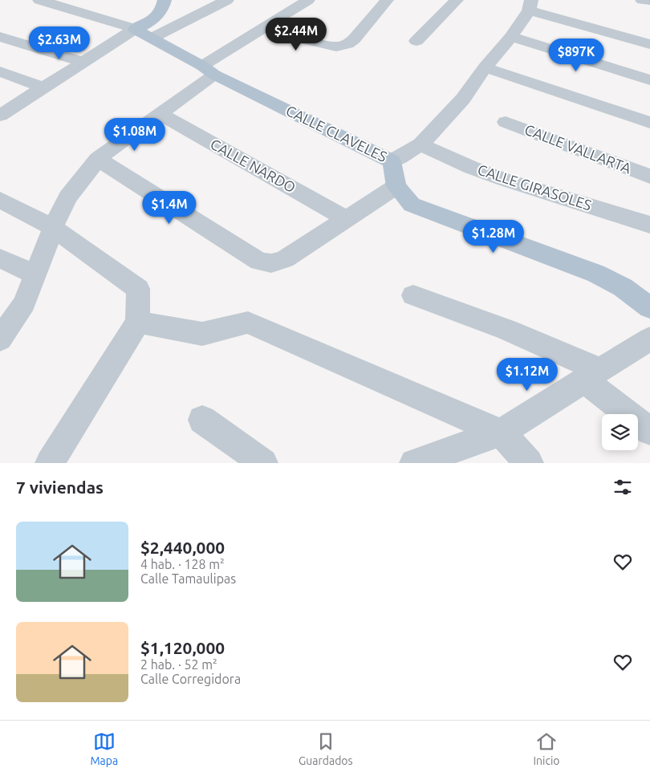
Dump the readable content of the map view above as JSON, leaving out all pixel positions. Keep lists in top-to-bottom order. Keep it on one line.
{"streets":{"main road":["CALLE CLAVELES"],"street":["CALLE VALLARTA","CALLE NARDO","CALLE GIRASOLES"]},"page":{"price":["$2.44M","$2.63M","$897K","$1.08M","$1.4M","$1.28M","$1.12M"],"heading":"7 viviendas","list":[{"name":"$2,440,000","note":"4 hab. · 128 m² · Calle Tamaulipas"},{"name":"$1,120,000","note":"2 hab. · 52 m² · Calle Corregidora"}],"tabs":["Mapa","Guardados","Inicio"]}}
